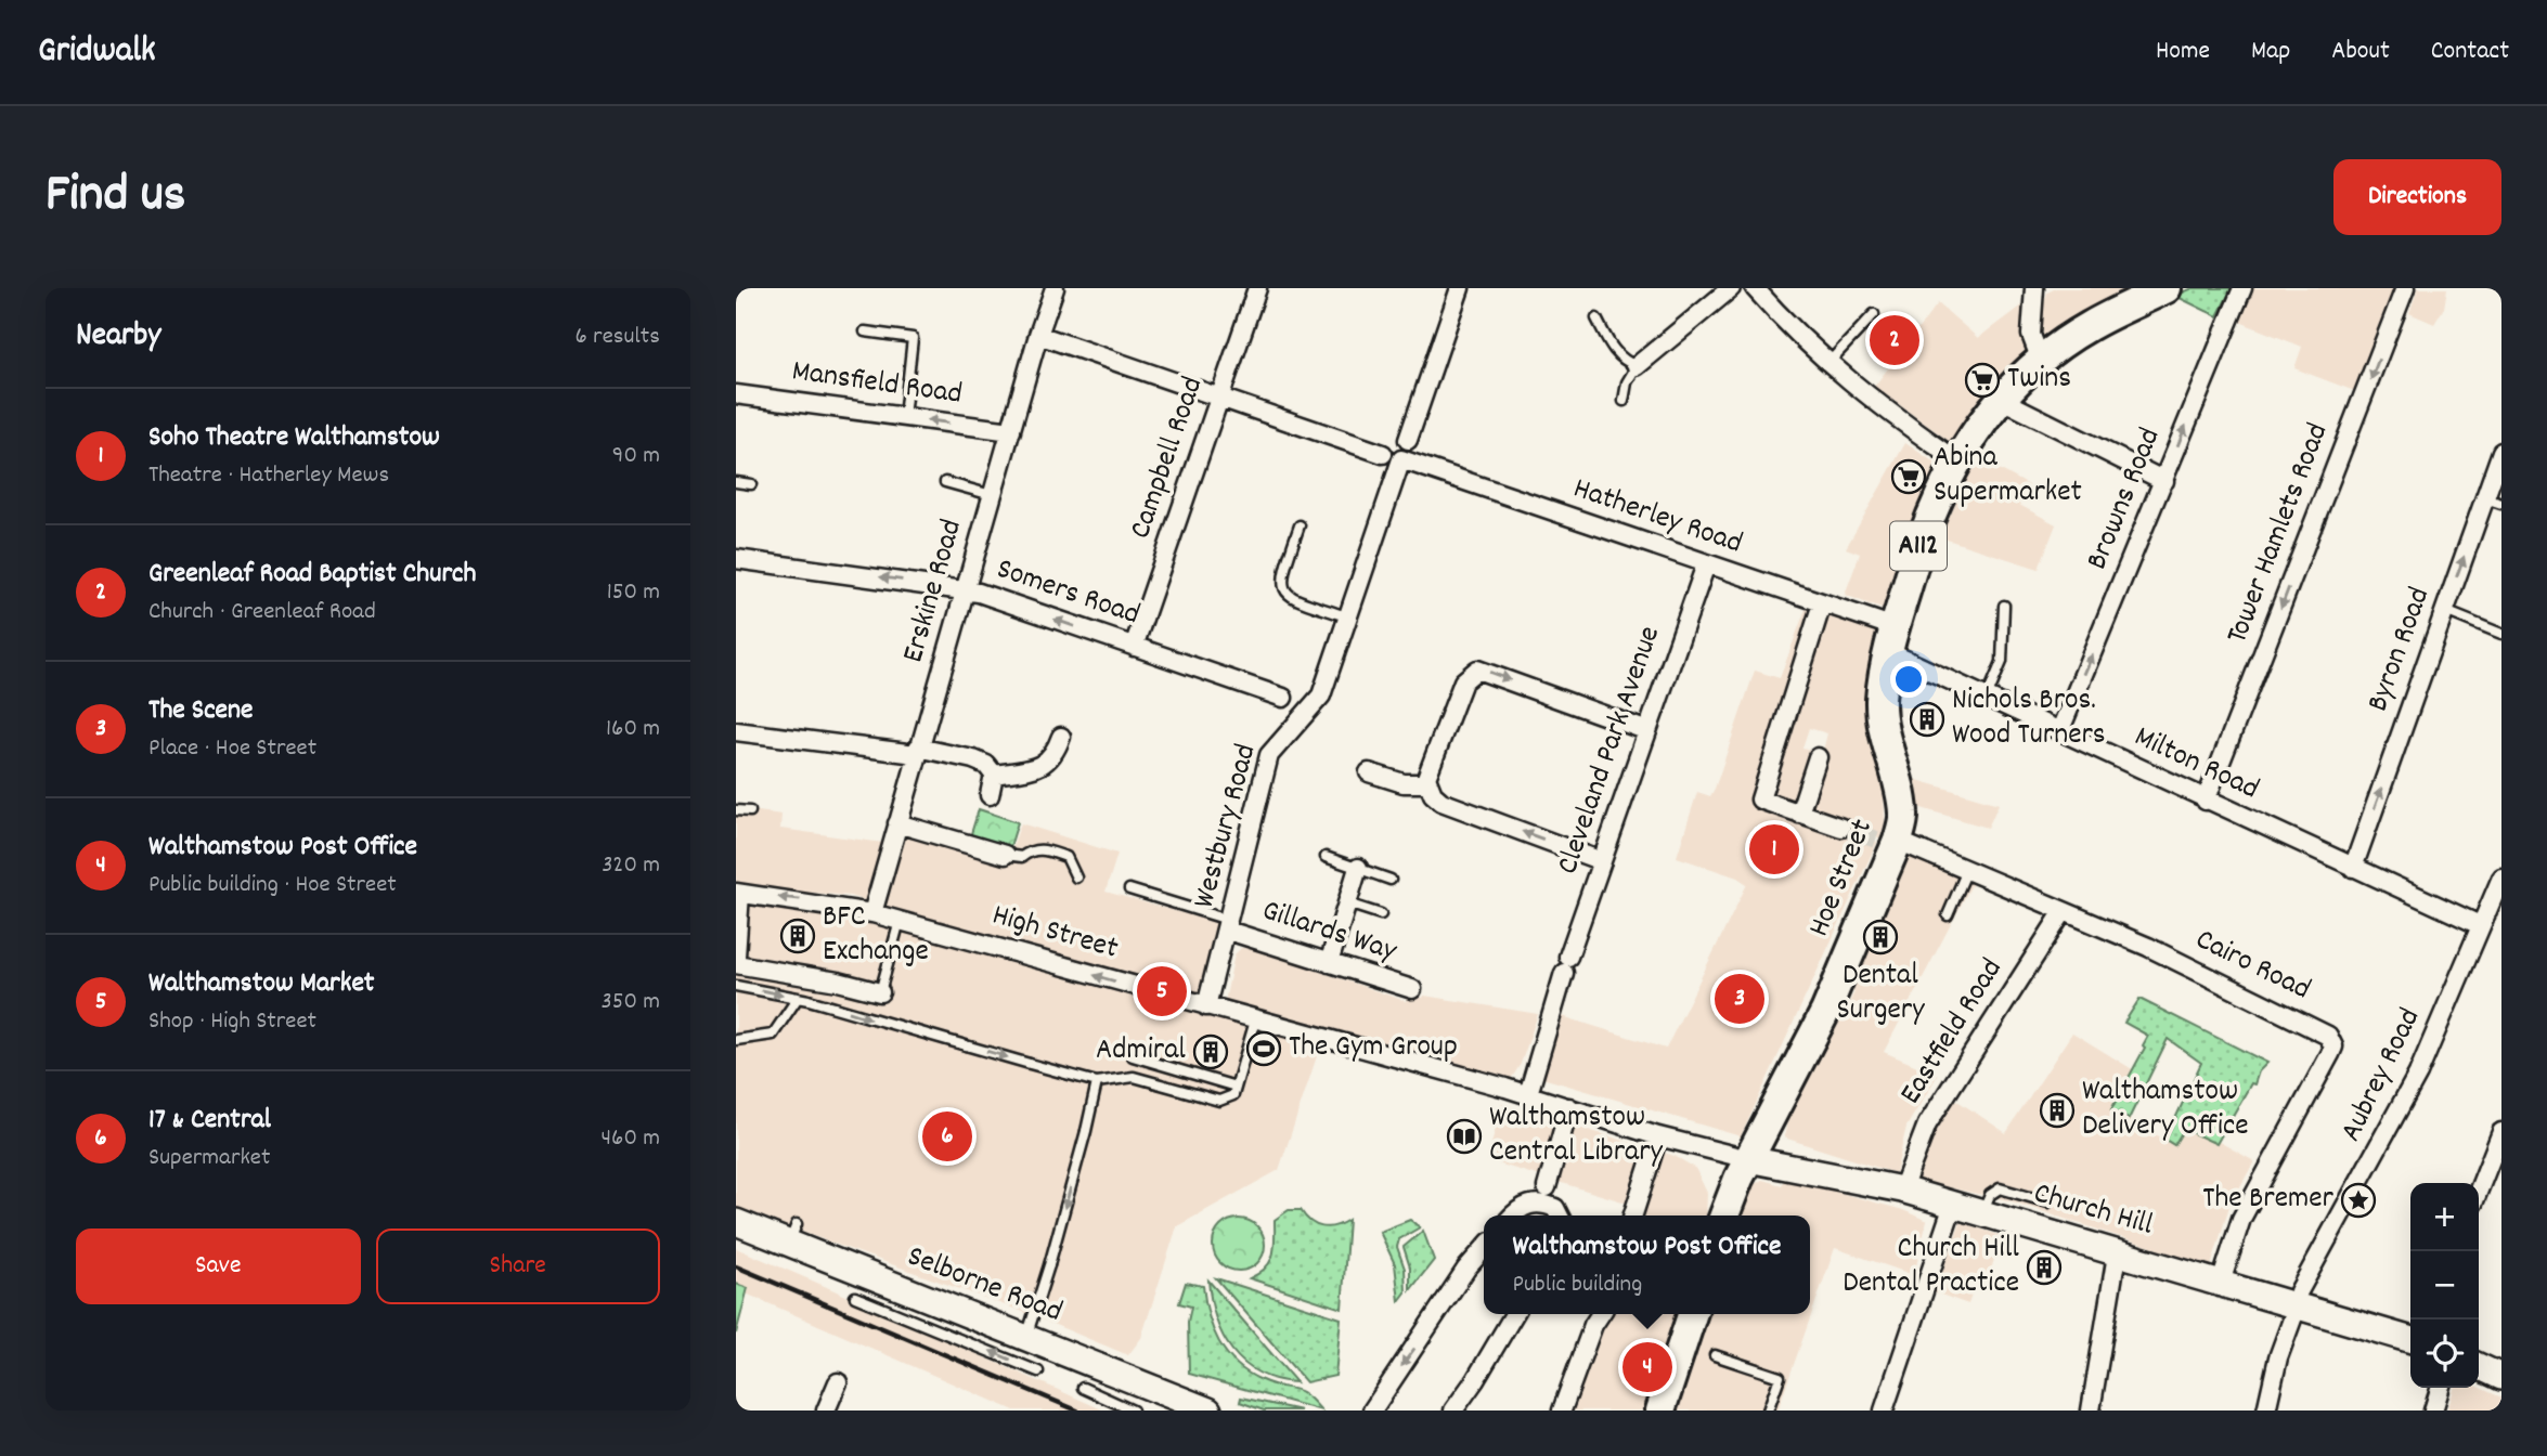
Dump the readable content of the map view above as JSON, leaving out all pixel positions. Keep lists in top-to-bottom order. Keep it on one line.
{"streets":{"main road":["A112","Hoe Street"],"street":["Mansfield Road","Campbell Road","Browns Road","Hatherley Road","Tower Hamlets Road","Erskine Road","Somers Road","Byron Road","Cleveland Park Avenue","Milton Road","Westbury Road","Gillards Way","High Street","Cairo Road","Eastfield Road","Aubrey Road","Church Hill","Selborne Road"]},"crossings":[["Mansfield Road","Erskine Road"],["Campbell Road","Somers Road"],["Browns Road","Milton Road"],["Hatherley Road","Cleveland Park Avenue"],["Hatherley Road","Milton Road"],["Hatherley Road","Westbury Road"],["Hatherley Road","Hoe Street"],["Tower Hamlets Road","Milton Road"],["Erskine Road","Somers Road"],["Erskine Road","High Street"],["Byron Road","Milton Road"],["Cleveland Park Avenue","High Street"],["Milton Road","Hoe Street"],["Milton Road","Aubrey Road"],["Westbury Road","Gillards Way"],["Westbury Road","High Street"],["Hoe Street","High Street"],["Hoe Street","Cairo Road"],["Hoe Street","Church Hill"],["High Street","Church Hill"],["Cairo Road","Eastfield Road"],["Cairo Road","Church Hill"],["Eastfield Road","Church Hill"],["Aubrey Road","Church Hill"]],"one_way":["Mansfield Road","Browns Road","Tower Hamlets Road","Somers Road","Byron Road"],"places":{"supermarket":["Twins","Abina Supermarket"],"building":["Nichols Bros. Wood Turners","BFC Exchange","Dental Surgery","Admiral","Walthamstow Delivery Office","Church Hill Dental Practice"],"sports":["The Gym Group"],"library":["Walthamstow Central Library"],"place":["The Bremer"]},"page":{"header":"Gridwalk","nav":["Home","Map","About","Contact"],"title":"Find us","buttons":["Directions",["Save","Share"]],"heading":["Nearby","6 results"],"pins":["2","1","5","3","6","4"],"list":[{"mark":"1","name":"Soho Theatre Walthamstow","note":"Theatre · Hatherley Mews","value":"90 m"},{"mark":"2","name":"Greenleaf Road Baptist Church","note":"Church · Greenleaf Road","value":"150 m"},{"mark":"3","name":"The Scene","note":"Place · Hoe Street","value":"160 m"},{"mark":"4","name":"Walthamstow Post Office","note":"Public building · Hoe Street","value":"320 m"},{"mark":"5","name":"Walthamstow Market","note":"Shop · High Street","value":"350 m"},{"mark":"6","name":"17 & Central","note":"Supermarket","value":"460 m"}],"map_buttons":["+","−"],"popup":["Walthamstow Post Office","Public building"]}}
